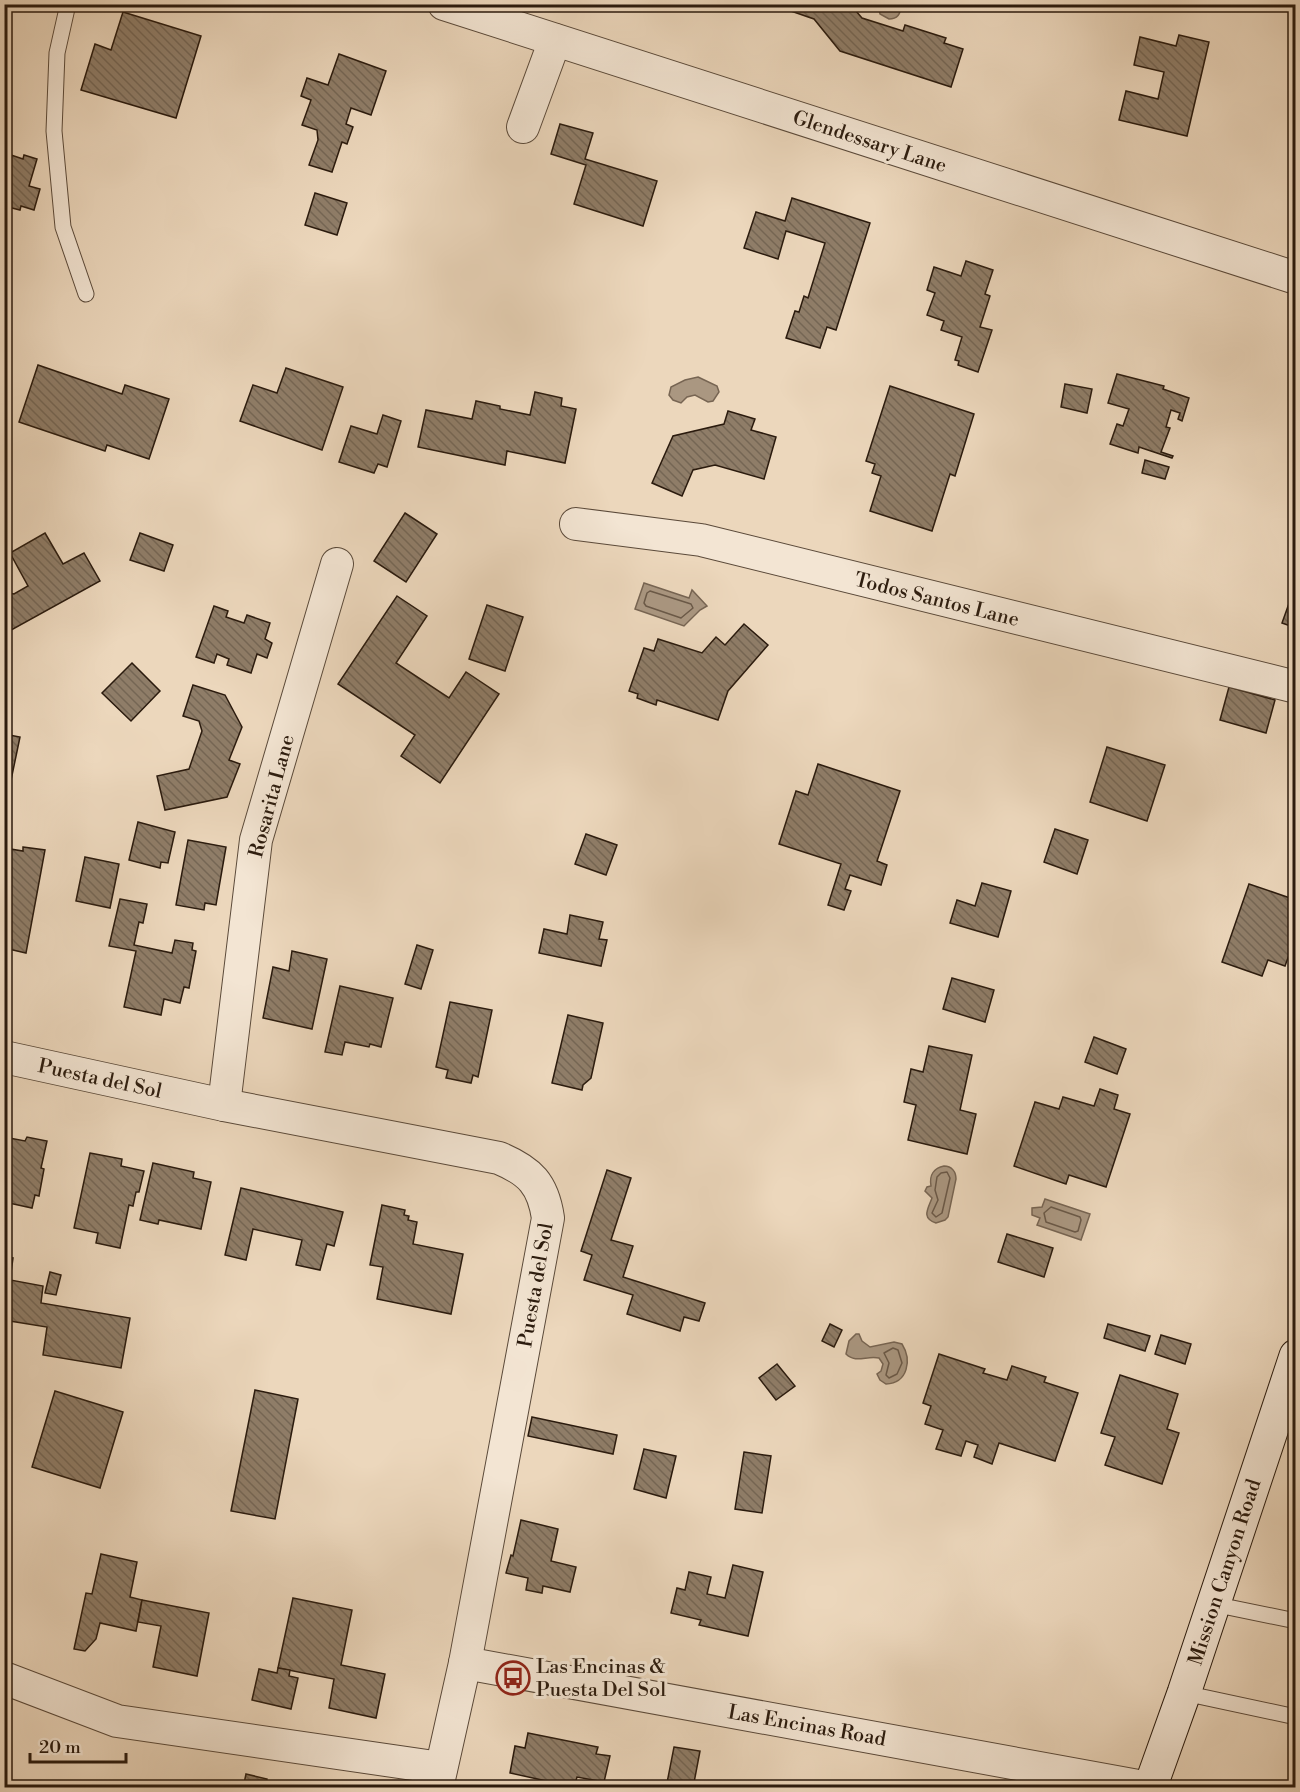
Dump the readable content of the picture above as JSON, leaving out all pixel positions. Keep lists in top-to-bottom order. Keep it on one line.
{"streets":{"street":["Glendessary Lane","Todos Santos Lane","Rosarita Lane","Puesta del Sol","Mission Canyon Road","Las Encinas Road"]},"crossings":[["Rosarita Lane","Puesta del Sol"],["Puesta del Sol","Las Encinas Road"],["Mission Canyon Road","Las Encinas Road"]],"places":{"bus stop":["Las Encinas & Puesta Del Sol"]},"scale_bar":"20 m"}
